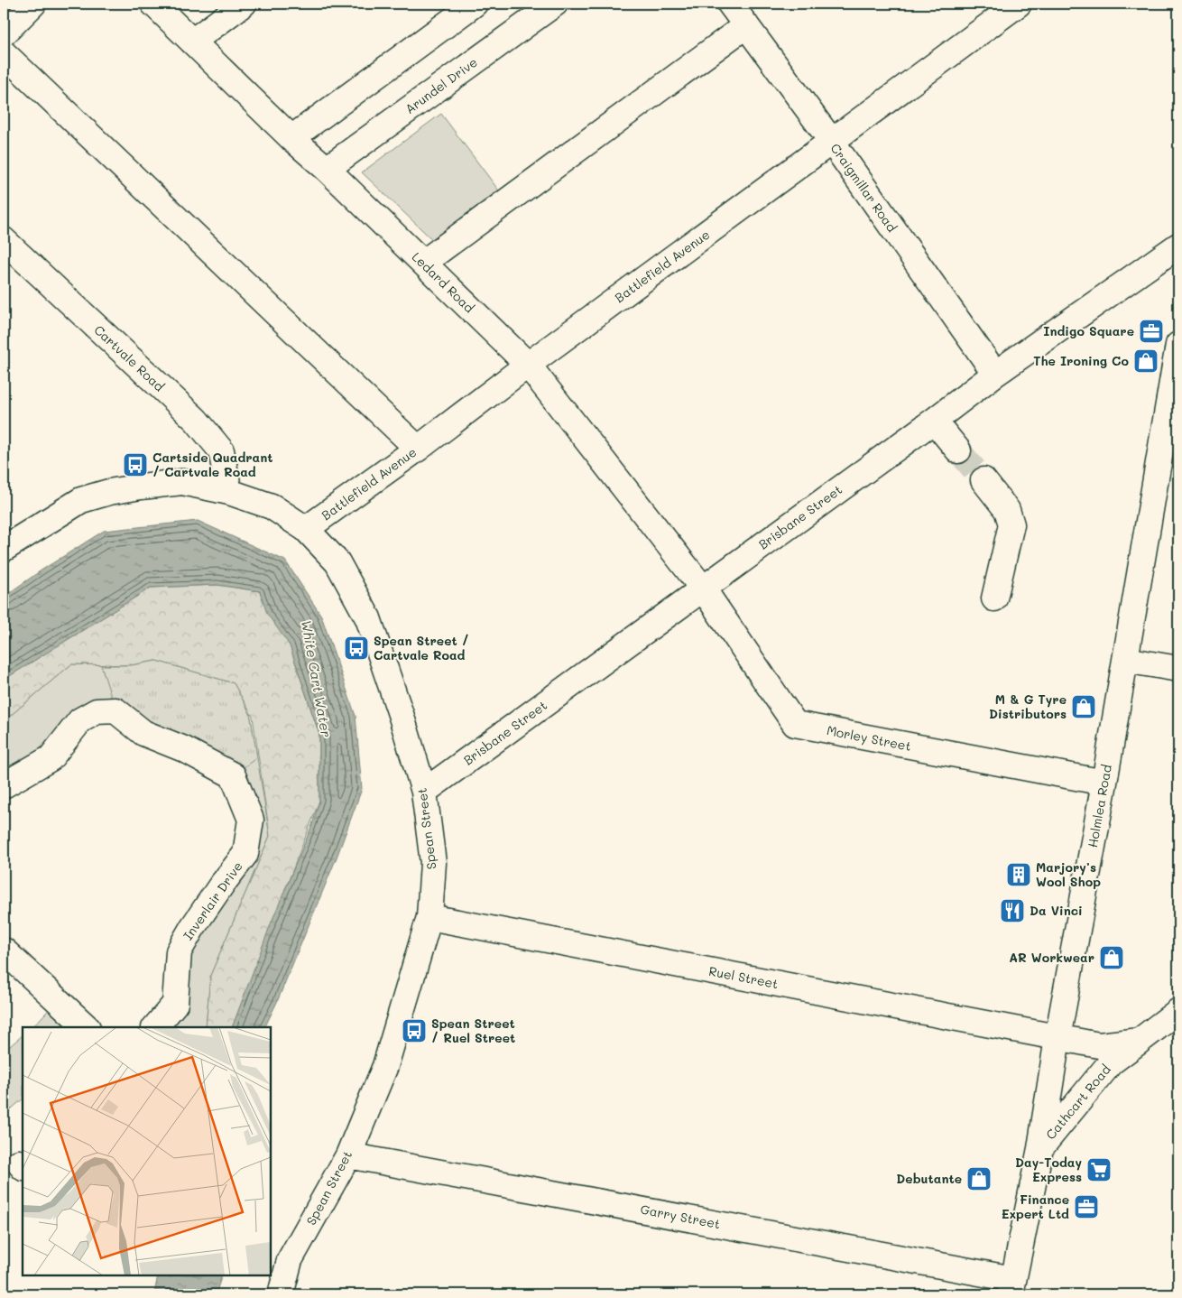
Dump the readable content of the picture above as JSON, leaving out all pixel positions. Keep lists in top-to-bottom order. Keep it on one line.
{"streets":{"street":["Arundel Drive","Craigmillar Road","Battlefield Avenue","Ledard Road","Cartvale Road","Brisbane Street","Morley Street","Holmlea Road","Spean Street","Inverlair Drive","Ruel Street","Cathcart Road","Garry Street"]},"crossings":[["Arundel Drive","Ledard Road"],["Craigmillar Road","Battlefield Avenue"],["Craigmillar Road","Brisbane Street"],["Battlefield Avenue","Ledard Road"],["Battlefield Avenue","Spean Street"],["Ledard Road","Brisbane Street"],["Ledard Road","Morley Street"],["Cartvale Road","Spean Street"],["Brisbane Street","Morley Street"],["Brisbane Street","Spean Street"],["Morley Street","Holmlea Road"],["Holmlea Road","Ruel Street"],["Holmlea Road","Cathcart Road"],["Holmlea Road","Garry Street"],["Spean Street","Ruel Street"],["Spean Street","Garry Street"],["Ruel Street","Cathcart Road"]],"water":["White Cart Water"],"places":{"office":["Indigo Square","Finance Expert Ltd"],"shop":["The Ironing Co","M & G Tyre Distributors","AR Workwear","Debutante"],"bus stop":["Cartside Quadrant / Cartvale Road","Spean Street / Cartvale Road","Spean Street / Ruel Street"],"building":["Marjory’s Wool Shop"],"restaurant":["Da Vinci"],"supermarket":["Day-Today Express"]}}
